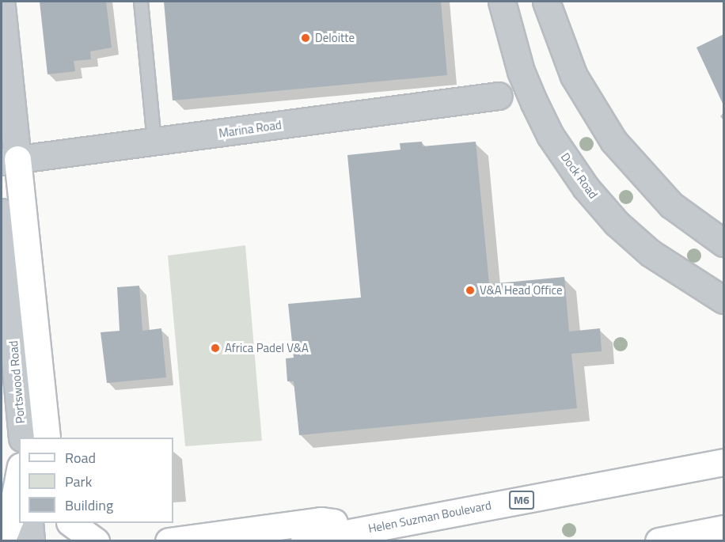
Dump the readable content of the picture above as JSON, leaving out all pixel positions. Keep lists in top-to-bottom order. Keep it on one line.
{"streets":{"main road":["M6","Helen Suzman Boulevard"],"street":["Marina Road","Dock Road","Portswood Road"]},"places":["Deloitte","V&A Head Office","Africa Padel V&A"],"legend":["Road","Park","Building"]}
